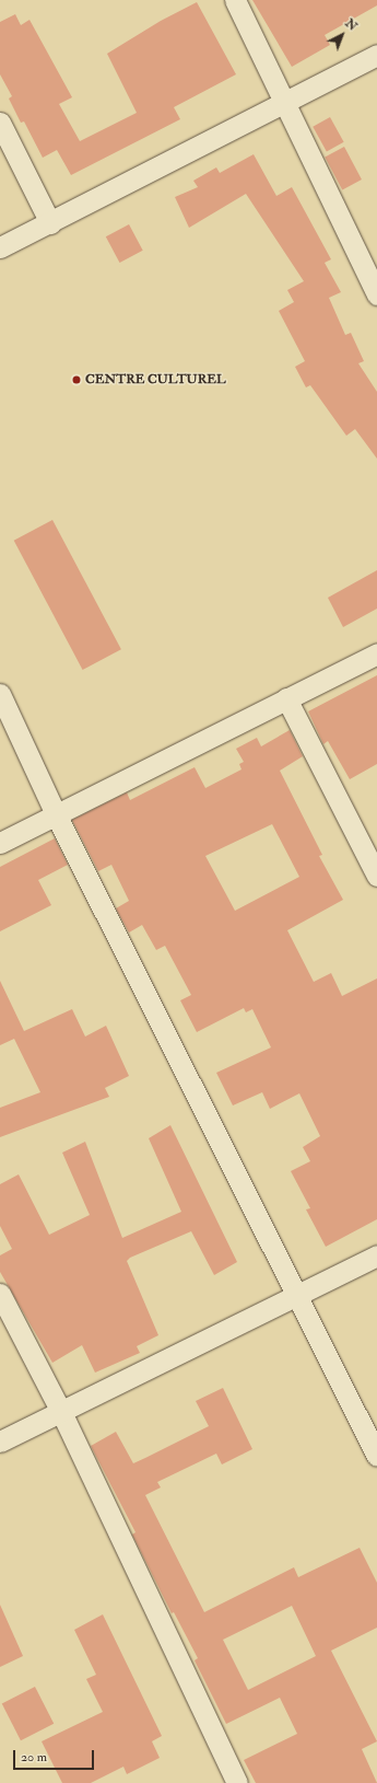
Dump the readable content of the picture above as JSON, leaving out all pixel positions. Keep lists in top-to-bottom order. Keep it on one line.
{"places":["CENTRE CULTUREL"],"scale_bar":"20 m","north":"top right"}
